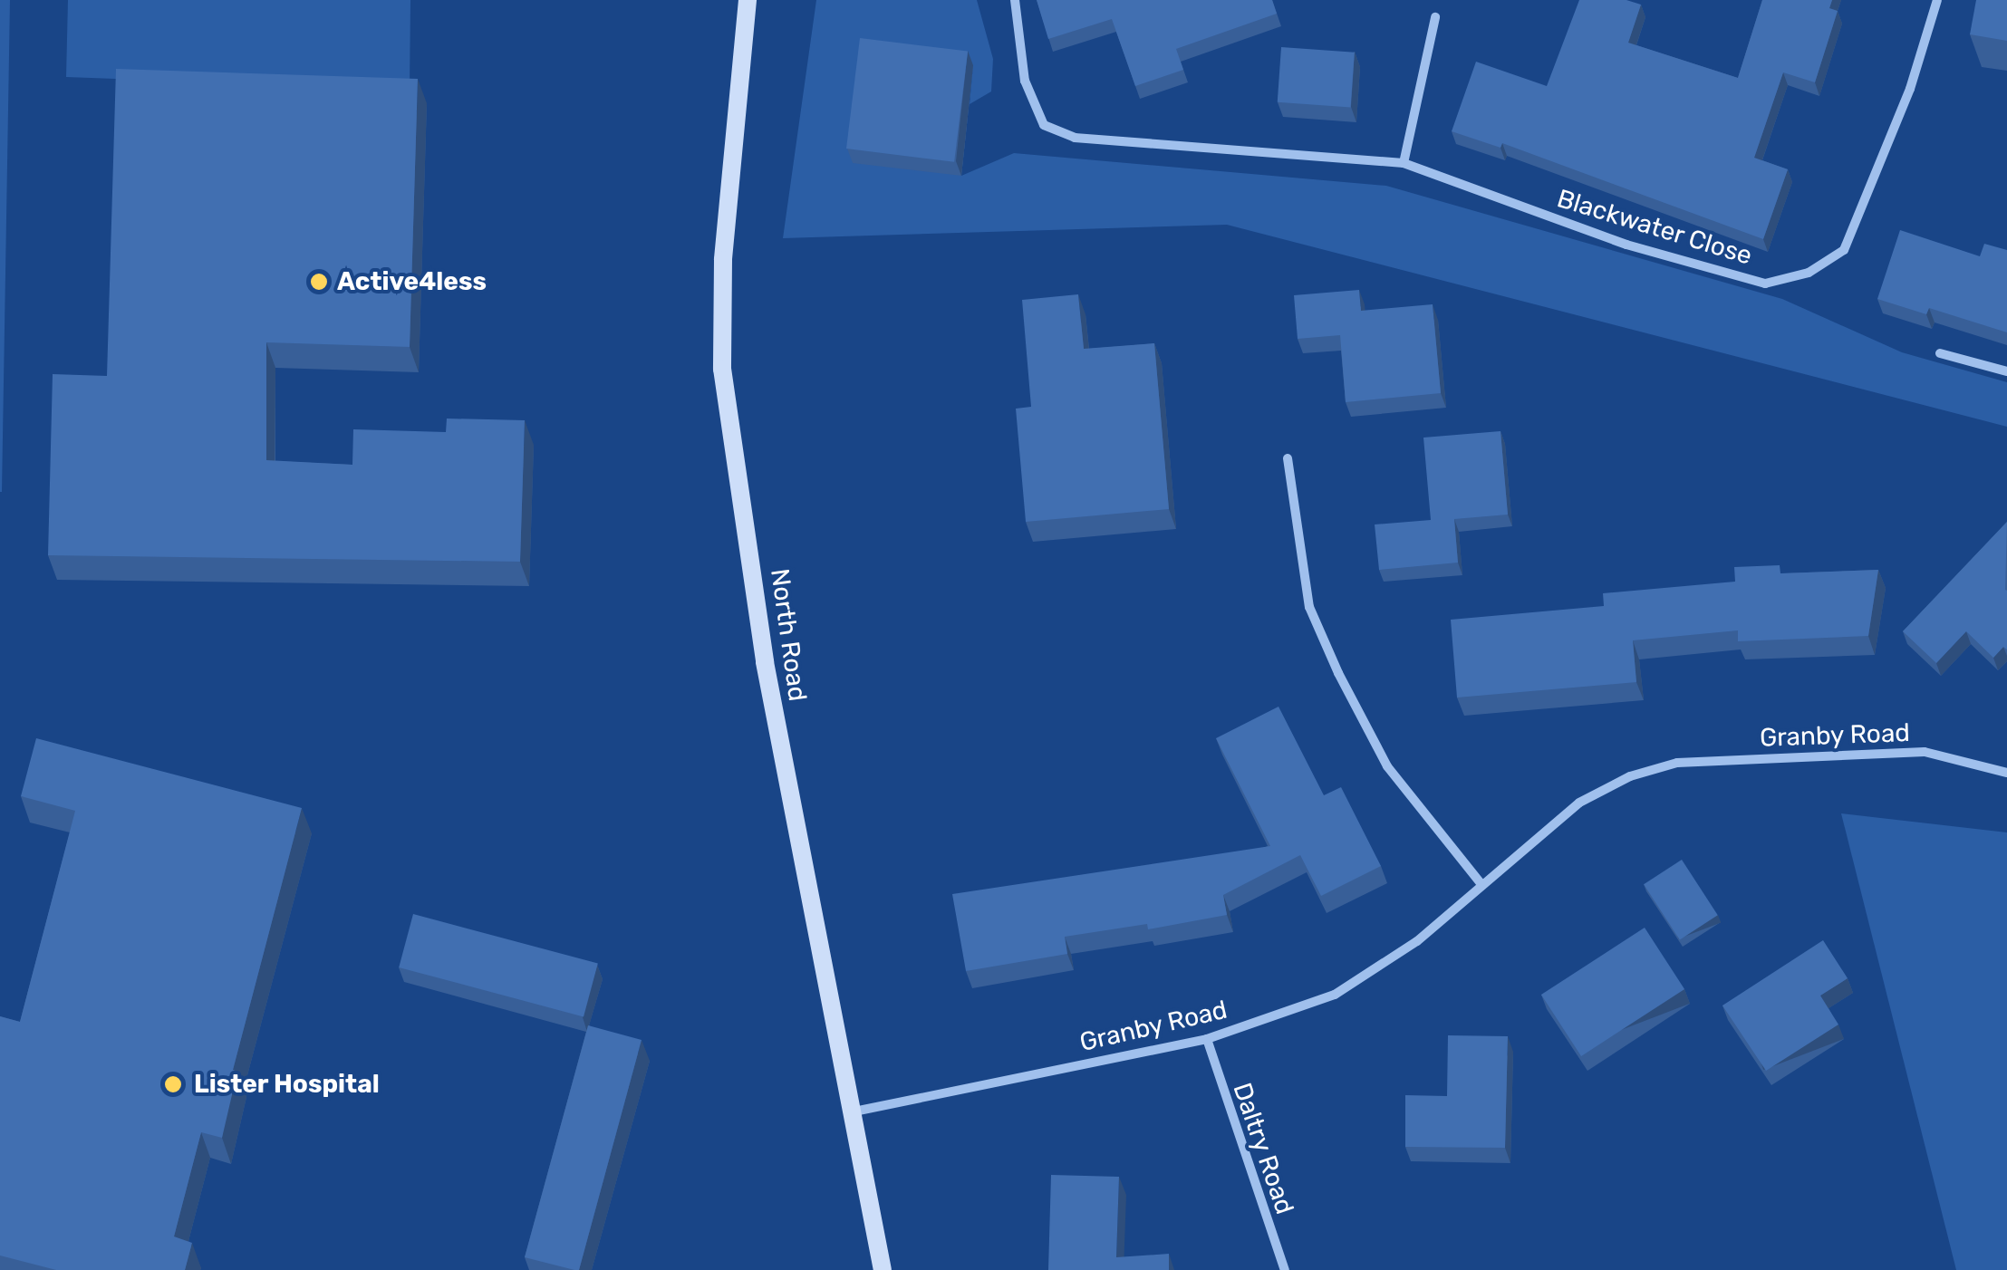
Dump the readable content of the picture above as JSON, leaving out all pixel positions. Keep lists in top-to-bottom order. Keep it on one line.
{"streets":{"main road":["North Road"],"street":["Blackwater Close","Granby Road","Daltry Road"]},"crossings":[["North Road","Granby Road"],["Granby Road","Daltry Road"]],"places":["Active4less","Lister Hospital"]}
